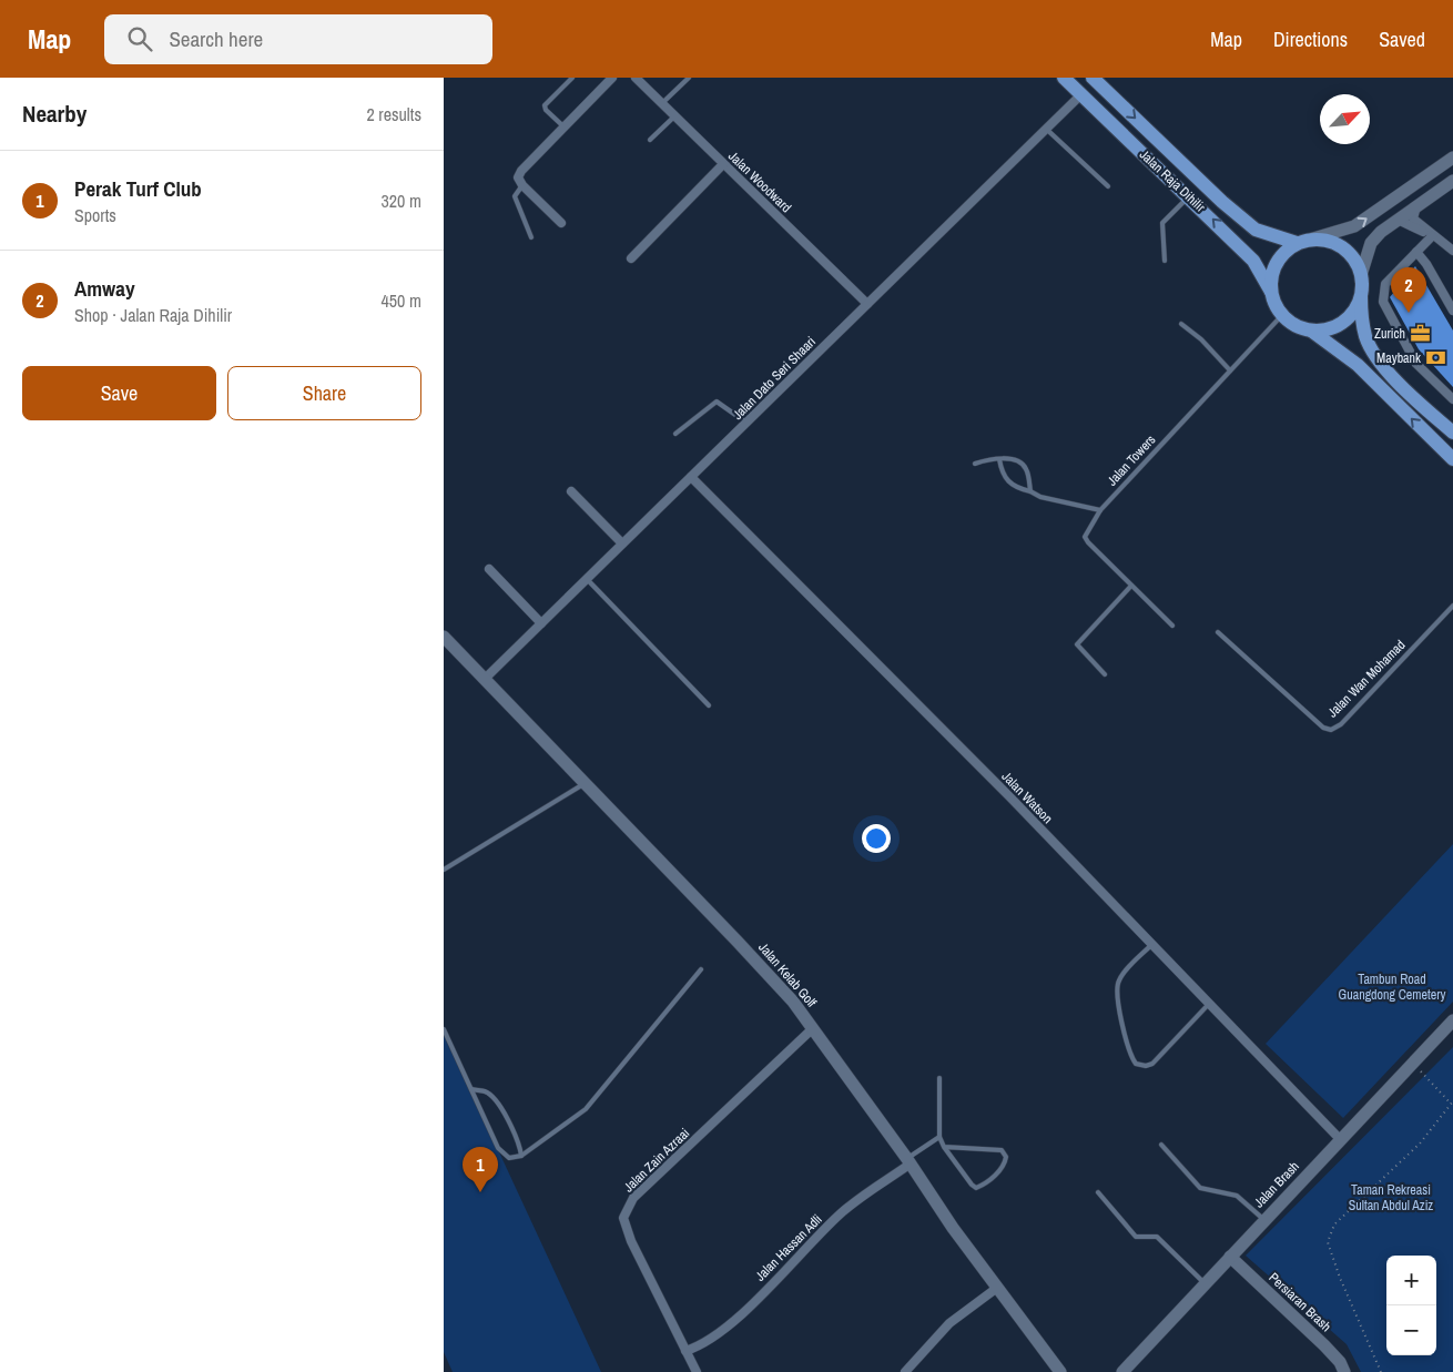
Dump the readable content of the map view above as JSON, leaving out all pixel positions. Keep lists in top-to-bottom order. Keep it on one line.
{"streets":{"main road":["Jalan Raja Dihilir"],"street":["Jalan Woodward","Jalan Dato Seri Shaari","Jalan Watson","Jalan Kelab Golf","Jalan Zain Azraai","Jalan Brash","Jalan Hassan Adli","Persiaran Brash"],"lane":["Jalan Towers","Jalan Wan Mohamad"]},"crossings":[["Jalan Raja Dihilir","Jalan Dato Seri Shaari"],["Jalan Raja Dihilir","Jalan Towers"],["Jalan Woodward","Jalan Dato Seri Shaari"],["Jalan Dato Seri Shaari","Jalan Watson"],["Jalan Dato Seri Shaari","Jalan Kelab Golf"],["Jalan Watson","Jalan Brash"],["Jalan Kelab Golf","Jalan Zain Azraai"],["Jalan Kelab Golf","Jalan Hassan Adli"],["Jalan Zain Azraai","Jalan Hassan Adli"],["Jalan Brash","Persiaran Brash"]],"parks":["Tambun Road Guangdong Cemetery","Taman Rekreasi Sultan Abdul Aziz"],"places":{"office":["Zurich"],"bank":["Maybank"]},"north":"top right","page":{"header":"Map","search":"Search here","nav":["Map","Directions","Saved"],"heading":["Nearby","2 results"],"list":[{"mark":"1","name":"Perak Turf Club","note":"Sports","value":"320 m"},{"mark":"2","name":"Amway","note":"Shop · Jalan Raja Dihilir","value":"450 m"}],"pins":["2","1"],"buttons":["Save","Share"],"map_buttons":["+","−"]}}
